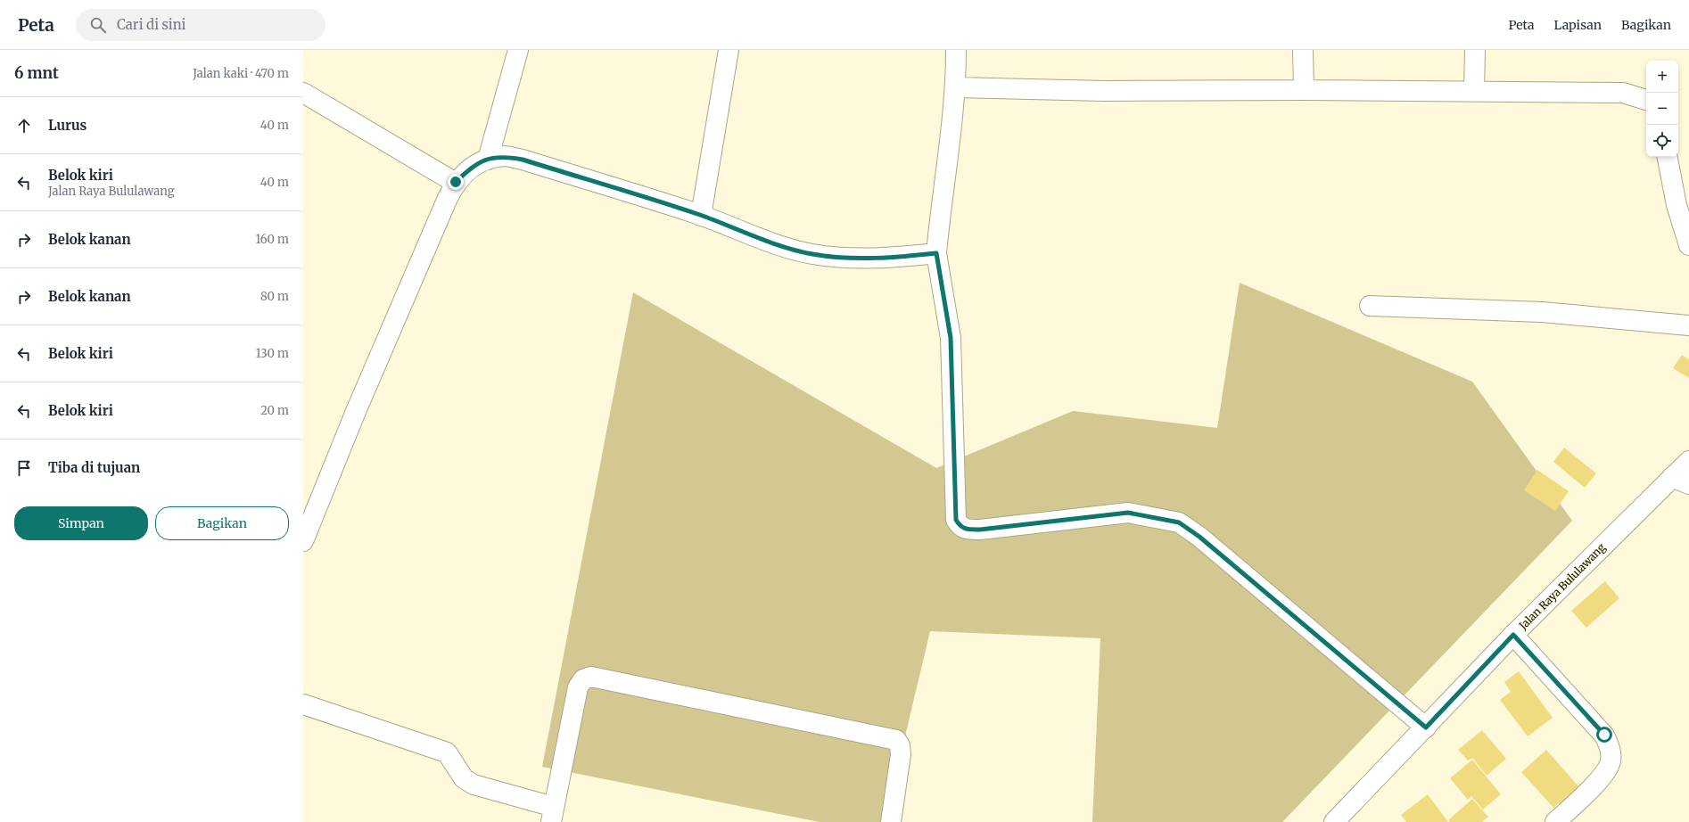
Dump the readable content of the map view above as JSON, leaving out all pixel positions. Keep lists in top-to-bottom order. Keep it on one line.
{"streets":{"street":["Jalan Raya Bululawang"]},"page":{"header":"Peta","search":"Cari di sini","nav":["Peta","Lapisan","Bagikan"],"heading":["6 mnt","Jalan kaki · 470 m"],"map_buttons":["+","−"],"list":[["Lurus","40 m"],["Belok kiri","Jalan Raya Bululawang","40 m"],["Belok kanan","160 m"],["Belok kanan","80 m"],["Belok kiri","130 m"],["Belok kiri","20 m"],"Tiba di tujuan"],"buttons":["Simpan","Bagikan"]}}
